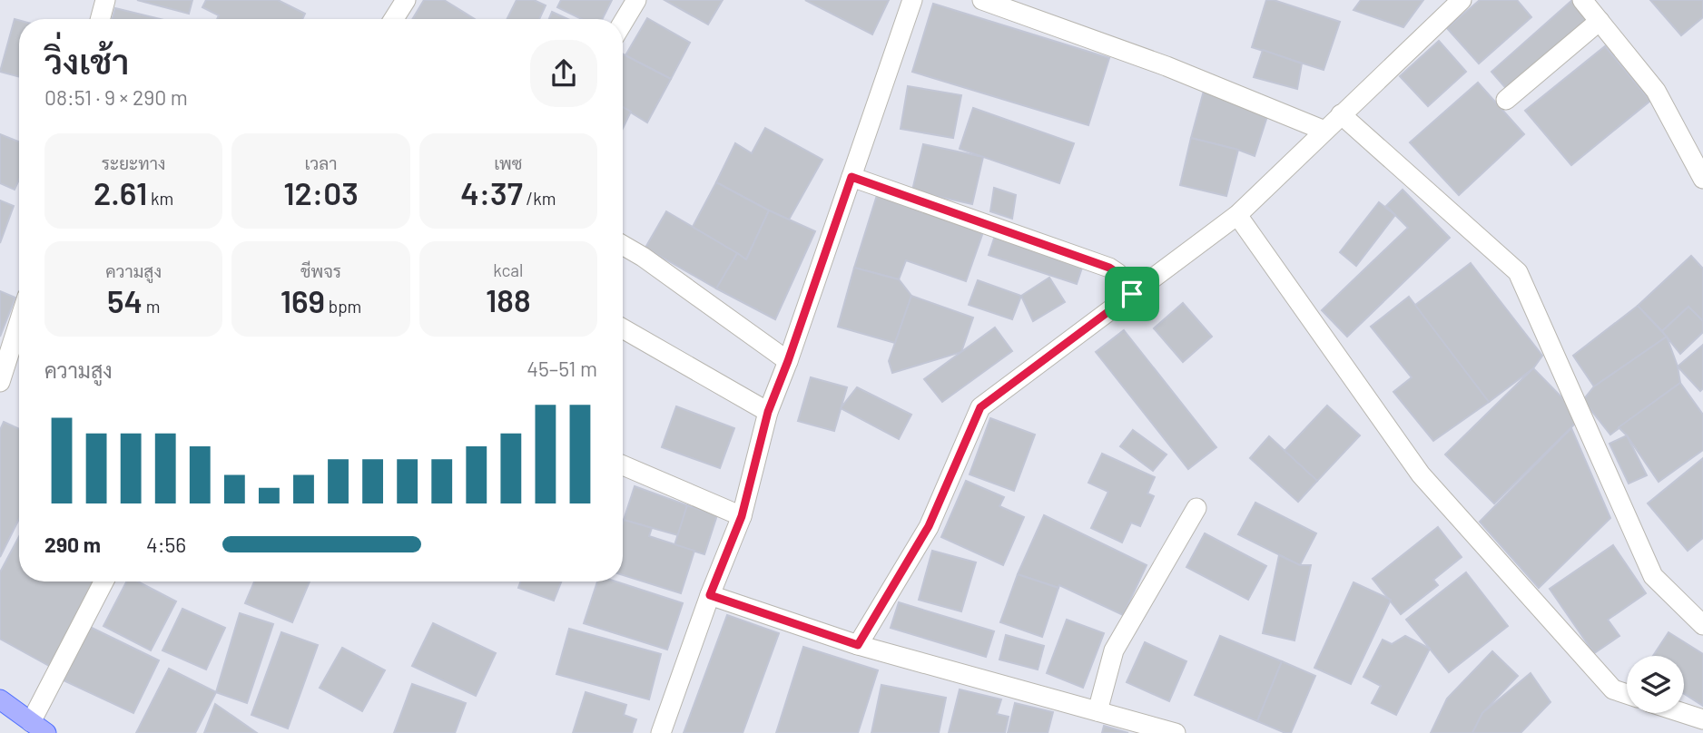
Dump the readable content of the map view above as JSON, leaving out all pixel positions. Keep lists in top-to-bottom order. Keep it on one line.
{"page":{"heading":["วิ่งเช้า","08:51 · 9 × 290 m"],"stats":[["ระยะทาง","2.61 km"],["เวลา","12:03"],["เพซ","4:37 /km"],["ความสูง","54 m"],["ชีพจร","169 bpm"],["kcal","188"]],"chart":["ความสูง","45–51 m"],"list":[{"name":"290 m","note":"4:56"}]}}
